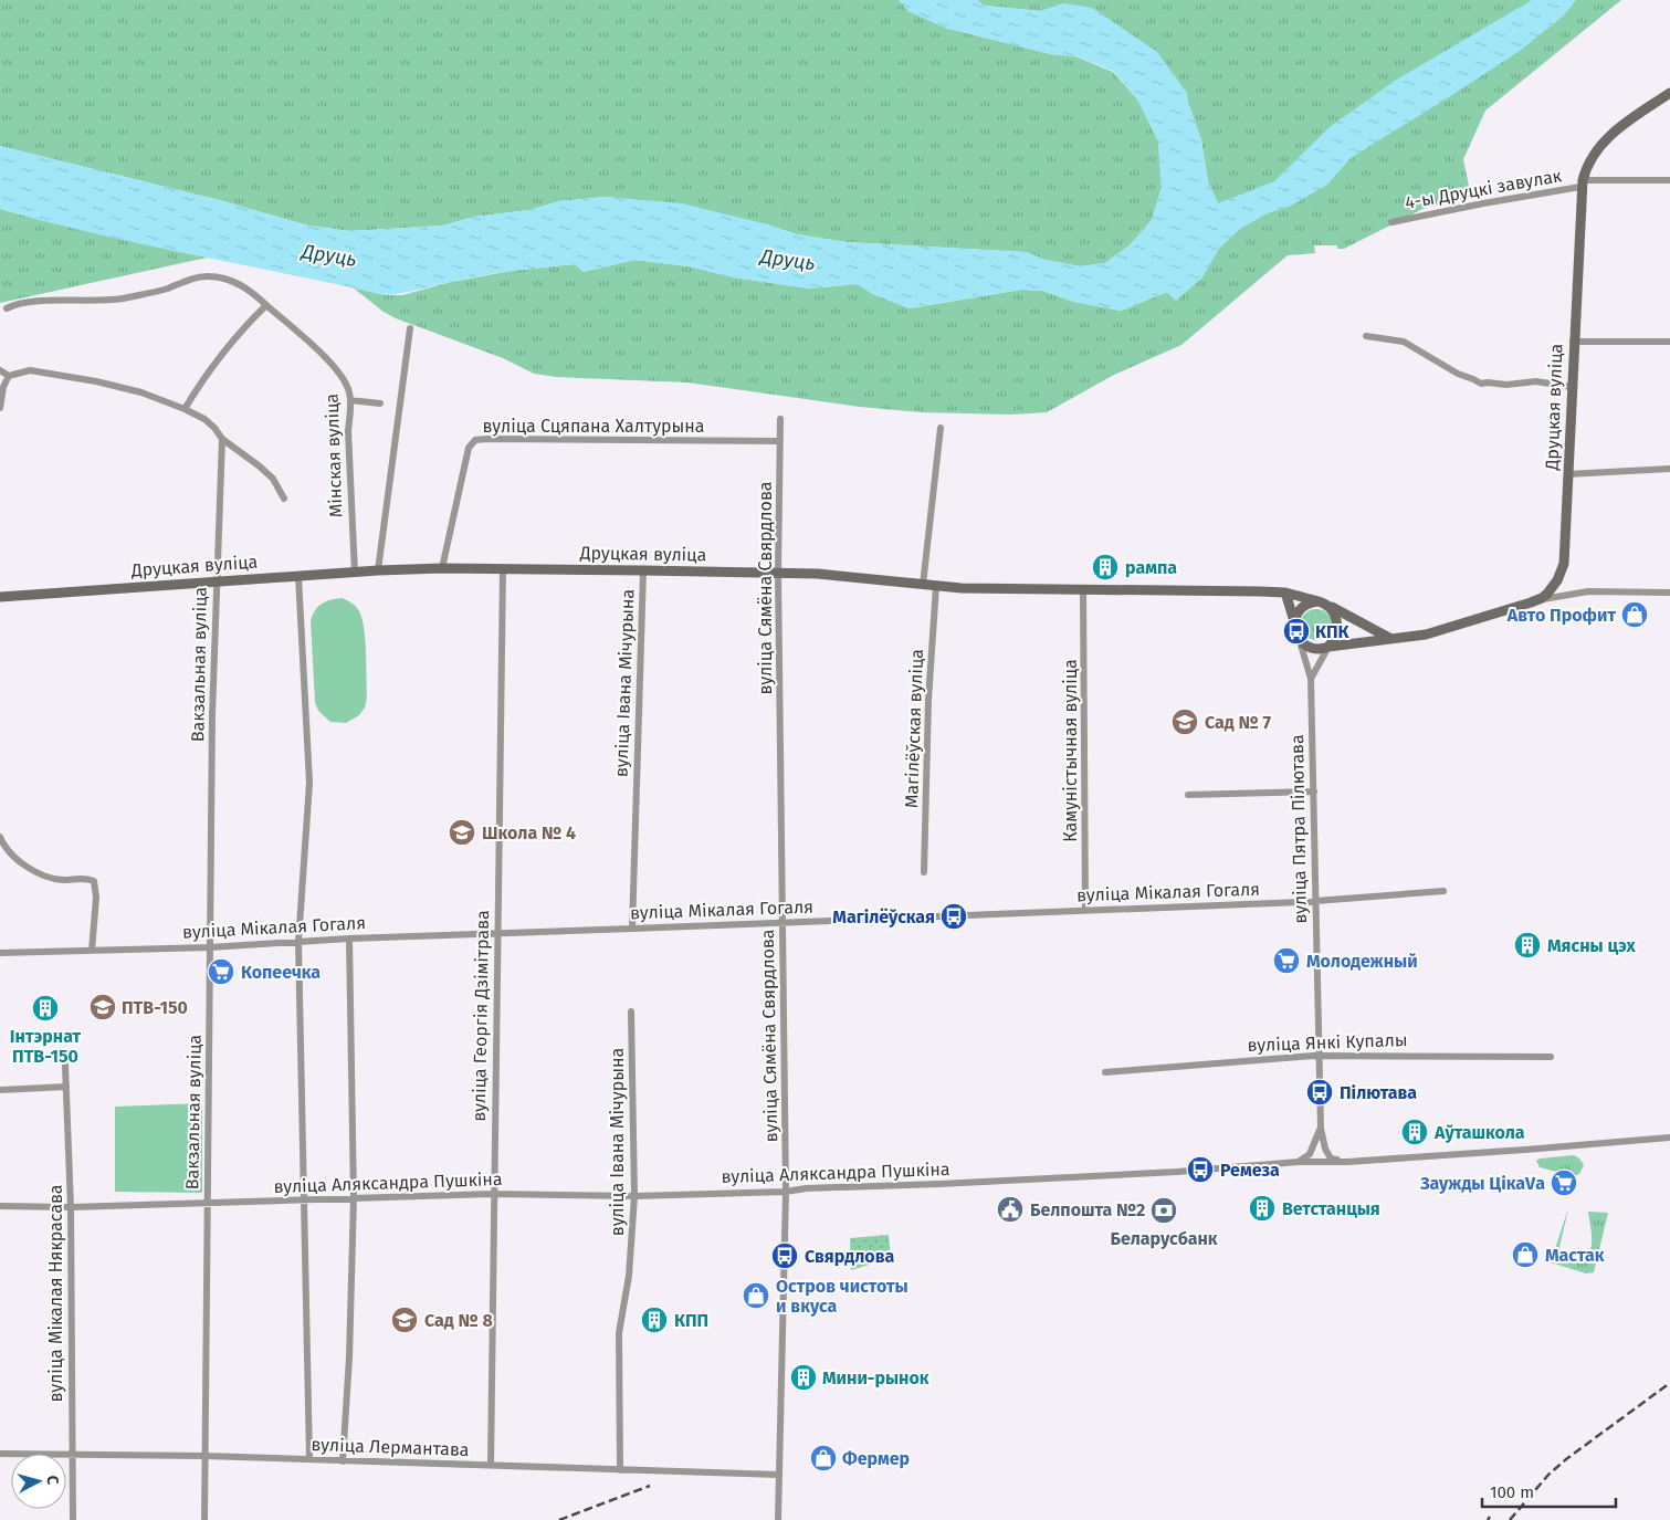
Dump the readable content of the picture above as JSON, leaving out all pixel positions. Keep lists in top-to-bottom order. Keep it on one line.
{"streets":{"main road":["Друцкая вуліца"],"street":["4-ы Друцкі завулак","вуліца Сцяпана Халтурына","Мінская вуліца","вуліца Сямёна Свярдлова","Вакзальная вуліца","вуліца Івана Мічурына","Магілёўская вуліца","Камуністычная вуліца","вуліца Пятра Пілютава","вуліца Мікалая Гогаля","вуліца Георгія Дзімітрава","вуліца Янкі Купалы","вуліца Аляксандра Пушкіна","вуліца Мікалая Някрасава","вуліца Лермантава"]},"crossings":[["4-ы Друцкі завулак","Друцкая вуліца"],["Друцкая вуліца","вуліца Сцяпана Халтурына"],["Друцкая вуліца","Мінская вуліца"],["Друцкая вуліца","вуліца Сямёна Свярдлова"],["Друцкая вуліца","Вакзальная вуліца"],["Друцкая вуліца","вуліца Івана Мічурына"],["Друцкая вуліца","Магілёўская вуліца"],["Друцкая вуліца","Камуністычная вуліца"],["Друцкая вуліца","вуліца Пятра Пілютава"],["Друцкая вуліца","вуліца Георгія Дзімітрава"],["вуліца Сцяпана Халтурына","вуліца Сямёна Свярдлова"],["вуліца Сямёна Свярдлова","вуліца Мікалая Гогаля"],["вуліца Сямёна Свярдлова","вуліца Аляксандра Пушкіна"],["вуліца Сямёна Свярдлова","вуліца Лермантава"],["Вакзальная вуліца","вуліца Мікалая Гогаля"],["Вакзальная вуліца","вуліца Аляксандра Пушкіна"],["Вакзальная вуліца","вуліца Лермантава"],["вуліца Івана Мічурына","вуліца Мікалая Гогаля"],["вуліца Івана Мічурына","вуліца Аляксандра Пушкіна"],["вуліца Івана Мічурына","вуліца Лермантава"],["Камуністычная вуліца","вуліца Мікалая Гогаля"],["вуліца Пятра Пілютава","вуліца Мікалая Гогаля"],["вуліца Пятра Пілютава","вуліца Янкі Купалы"],["вуліца Пятра Пілютава","вуліца Аляксандра Пушкіна"],["вуліца Мікалая Гогаля","вуліца Георгія Дзімітрава"],["вуліца Георгія Дзімітрава","вуліца Аляксандра Пушкіна"],["вуліца Георгія Дзімітрава","вуліца Лермантава"],["вуліца Аляксандра Пушкіна","вуліца Мікалая Някрасава"],["вуліца Мікалая Някрасава","вуліца Лермантава"]],"water":["Друць"],"places":{"building":["рампа","Мясны цэх","Інтэрнат ПТВ-150","Аўташкола","Ветстанцыя","КПП","Мини-рынок"],"shop":["Авто Профит","Мастак","Остров чистоты и вкуса","Фермер"],"bus stop":["КПК","Магілёўская","Пілютава","Ремеза","Свярдлова"],"school or university":["Сад № 7","Школа № 4","ПТВ-150","Сад № 8"],"supermarket":["Молодежный","Копеечка","Заужды ЦікаVа"],"public building":["Белпошта №2"],"bank":["Беларусбанк"]},"scale_bar":"100 m","north":"right"}
